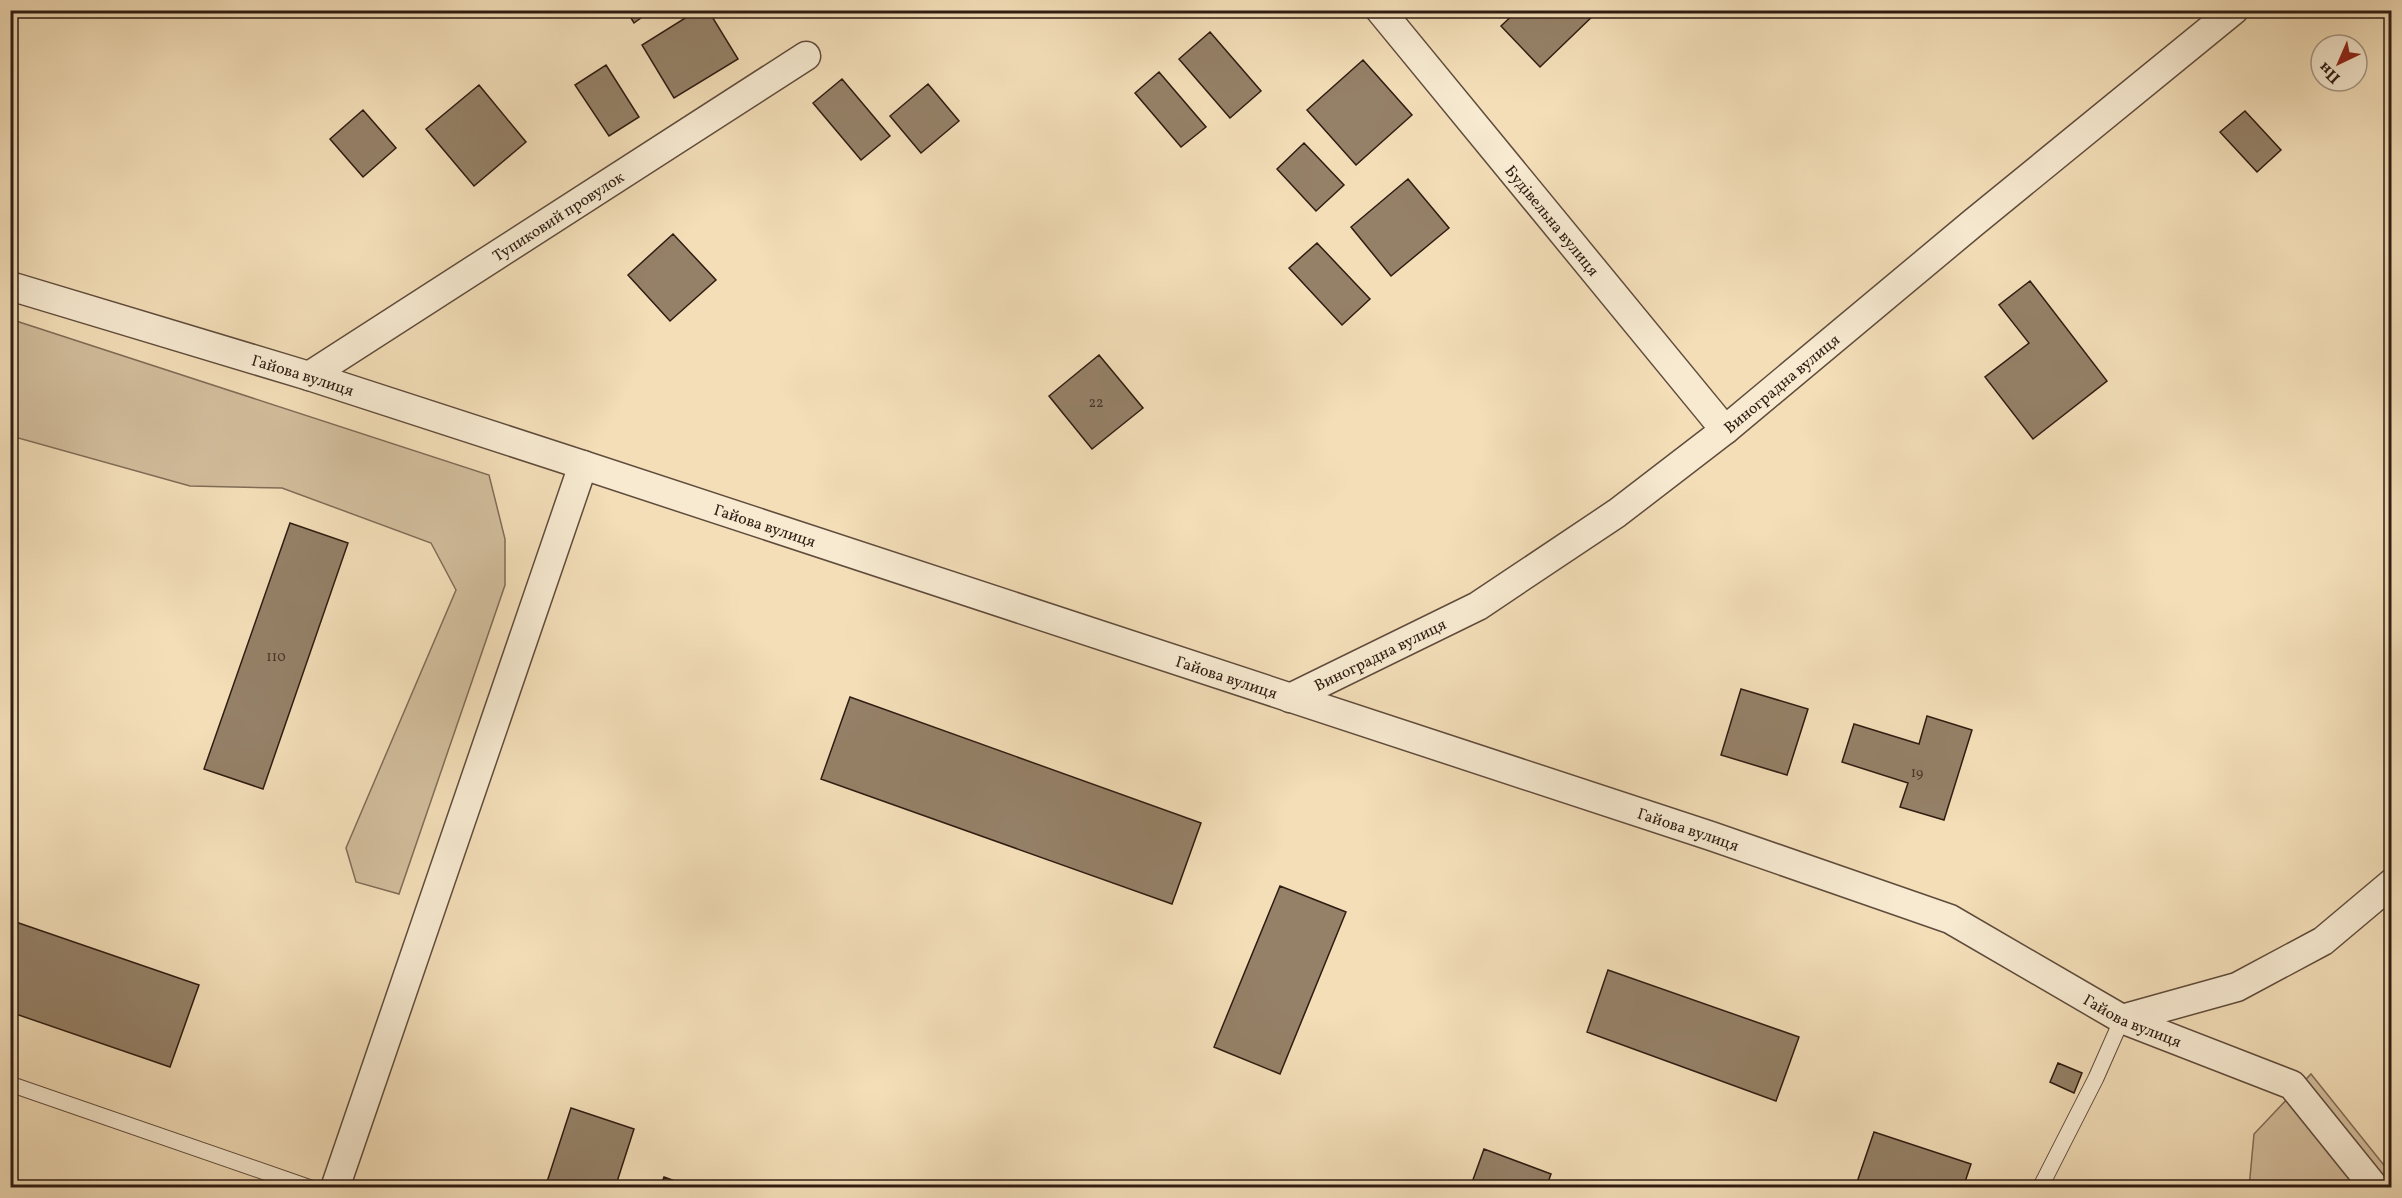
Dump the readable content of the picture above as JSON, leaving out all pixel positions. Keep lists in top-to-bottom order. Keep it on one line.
{"streets":{"street":["Тупиковий провулок","Будівельна вулиця","Гайова вулиця","Виноградна вулиця"]},"crossings":[["Тупиковий провулок","Гайова вулиця"],["Будівельна вулиця","Виноградна вулиця"],["Гайова вулиця","Виноградна вулиця"]],"house_numbers":["22","110","19"],"north":"bottom left"}
